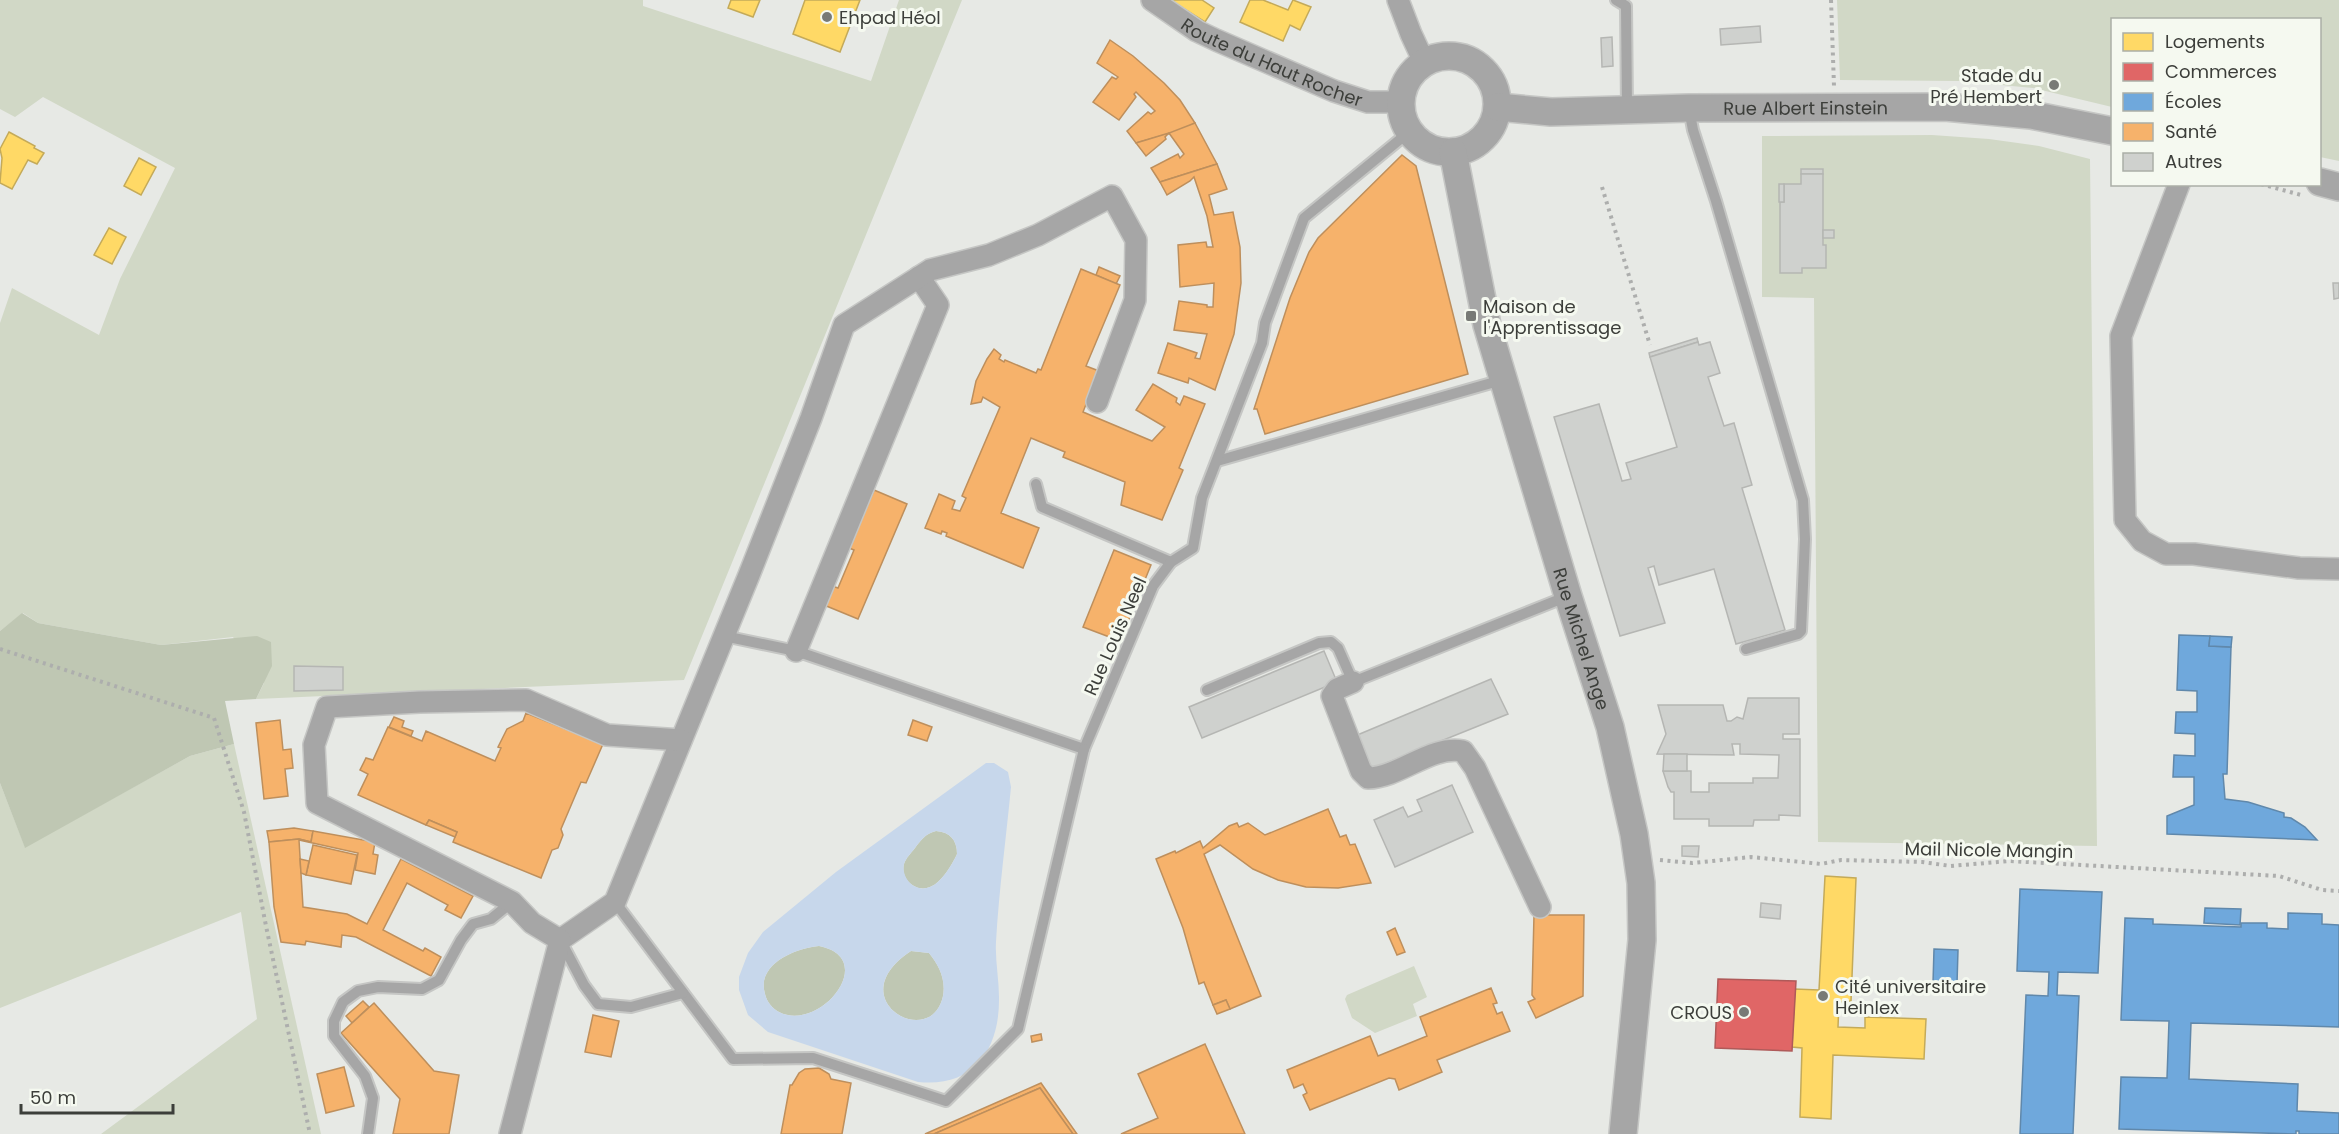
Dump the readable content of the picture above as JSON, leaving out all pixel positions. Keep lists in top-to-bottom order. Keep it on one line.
{"streets":{"street":["Route du Haut Rocher","Rue Albert Einstein","Rue Michel Ange"],"lane":["Rue Louis Neel"],"path":["Mail Nicole Mangin"]},"crossings":[["Route du Haut Rocher","Rue Albert Einstein"],["Route du Haut Rocher","Rue Louis Neel"],["Route du Haut Rocher","Rue Michel Ange"],["Rue Albert Einstein","Rue Louis Neel"],["Rue Albert Einstein","Rue Michel Ange"],["Rue Louis Neel","Rue Michel Ange"],["Rue Michel Ange","Mail Nicole Mangin"]],"places":{"other":["Ehpad Héol","Stade du Pré Hembert","Cité universitaire Heinlex","CROUS"],"transit":["Maison de l'Apprentissage"]},"legend":["Logements","Commerces","Écoles","Santé","Autres"],"scale_bar":"50 m"}
